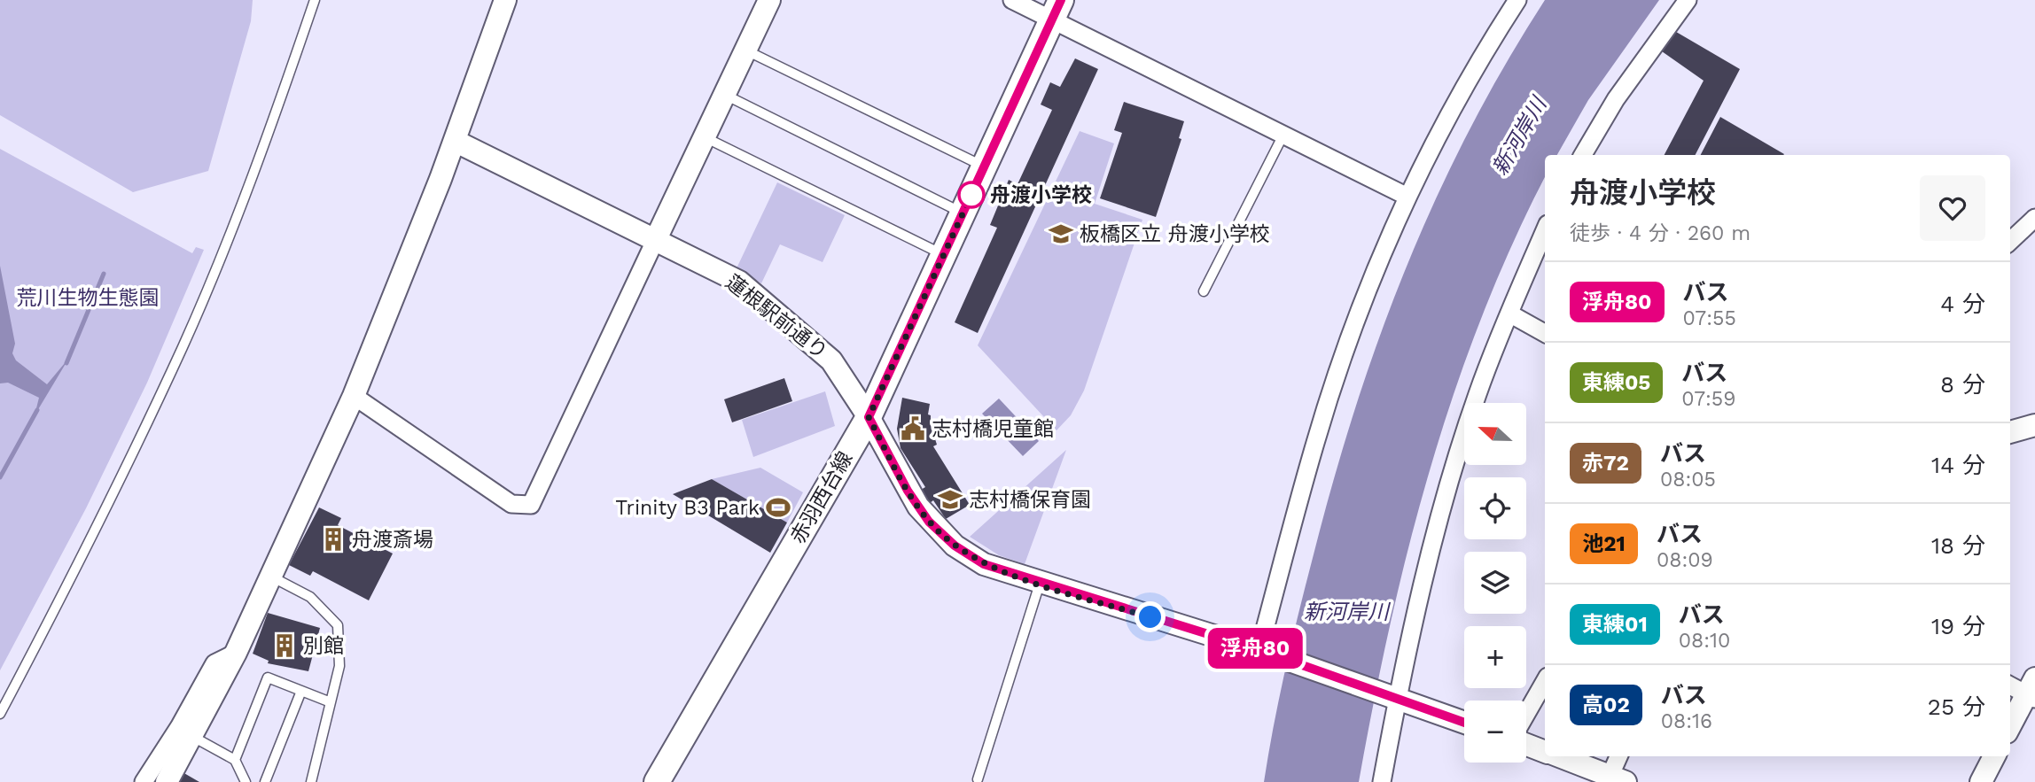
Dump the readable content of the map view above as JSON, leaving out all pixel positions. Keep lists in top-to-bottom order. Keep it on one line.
{"streets":{"main road":["赤羽西台線"],"street":["蓮根駅前通り"]},"crossings":[["蓮根駅前通り","赤羽西台線"]],"water":["新河岸川"],"parks":["荒川生物生態園"],"places":{"other":["舟渡小学校"],"school or university":["板橋区立 舟渡小学校","志村橋保育園"],"public building":["志村橋児童館"],"sports":["Trinity B3 Park"],"building":["舟渡斎場","別館"]},"lines":["bus line 浮舟80"],"north":"left","page":{"on_map":"浮舟80","heading":["舟渡小学校","徒歩 · 4 分 · 260 m"],"list":[{"mark":"浮舟80","name":"バス","note":"07:55","value":"4 分"},{"mark":"東練05","name":"バス","note":"07:59","value":"8 分"},{"mark":"赤72","name":"バス","note":"08:05","value":"14 分"},{"mark":"池21","name":"バス","note":"08:09","value":"18 分"},{"mark":"東練01","name":"バス","note":"08:10","value":"19 分"},{"mark":"高02","name":"バス","note":"08:16","value":"25 分"}],"map_buttons":["+","−"]}}
